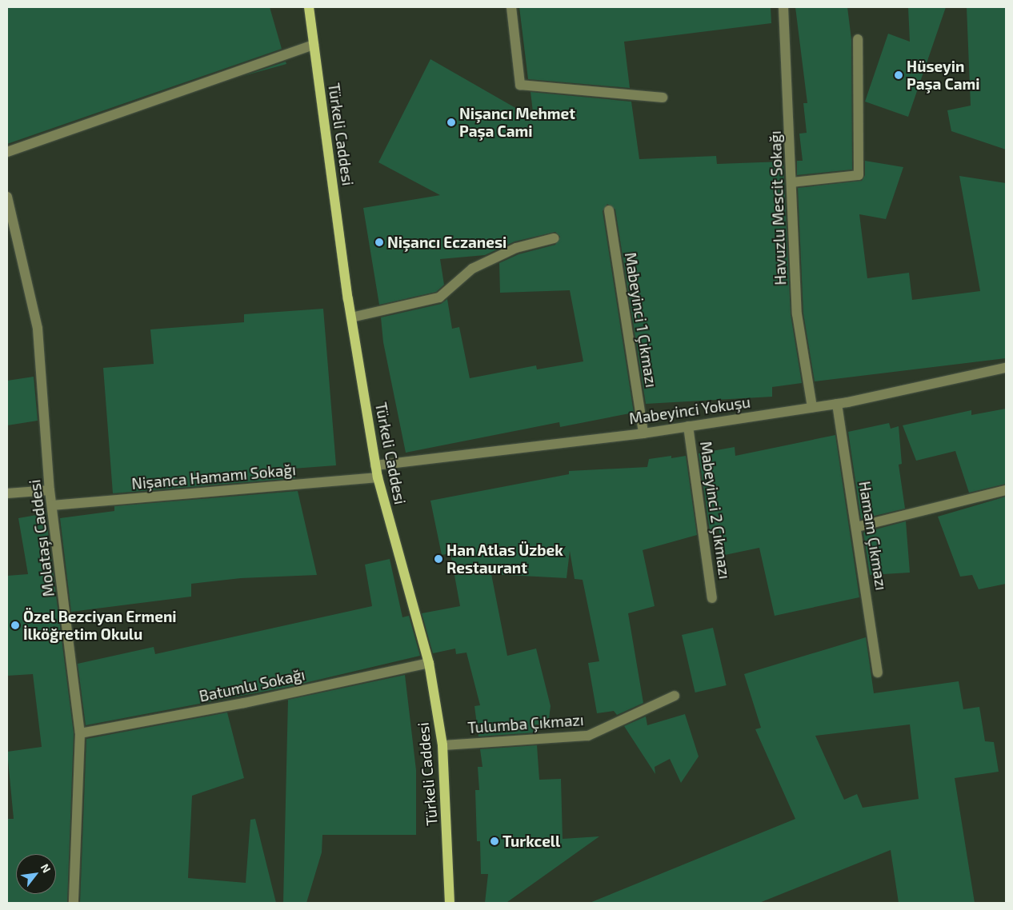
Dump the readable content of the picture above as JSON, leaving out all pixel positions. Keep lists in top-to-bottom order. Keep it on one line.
{"streets":{"main road":["Türkeli Caddesi"],"street":["Havuzlu Mescit Sokağı","Mabeyinci 1 Çıkmazı","Mabeyinci Yokuşu","Nişanca Hamamı Sokağı","Mabeyinci 2 Çıkmazı","Hamam Çıkmazı","Molataşı Caddesi","Batumlu Sokağı","Tulumba Çıkmazı"]},"crossings":[["Türkeli Caddesi","Mabeyinci Yokuşu"],["Türkeli Caddesi","Nişanca Hamamı Sokağı"],["Türkeli Caddesi","Batumlu Sokağı"],["Türkeli Caddesi","Tulumba Çıkmazı"],["Havuzlu Mescit Sokağı","Mabeyinci Yokuşu"],["Mabeyinci 1 Çıkmazı","Mabeyinci Yokuşu"],["Mabeyinci Yokuşu","Mabeyinci 2 Çıkmazı"],["Mabeyinci Yokuşu","Hamam Çıkmazı"],["Nişanca Hamamı Sokağı","Molataşı Caddesi"],["Molataşı Caddesi","Batumlu Sokağı"]],"places":["Hüseyin Paşa Cami","Nişancı Mehmet Paşa Cami","Nişancı Eczanesi","Han Atlas Üzbek Restaurant","Özel Bezciyan Ermeni İlköğretim Okulu","Turkcell"],"north":"top right"}
